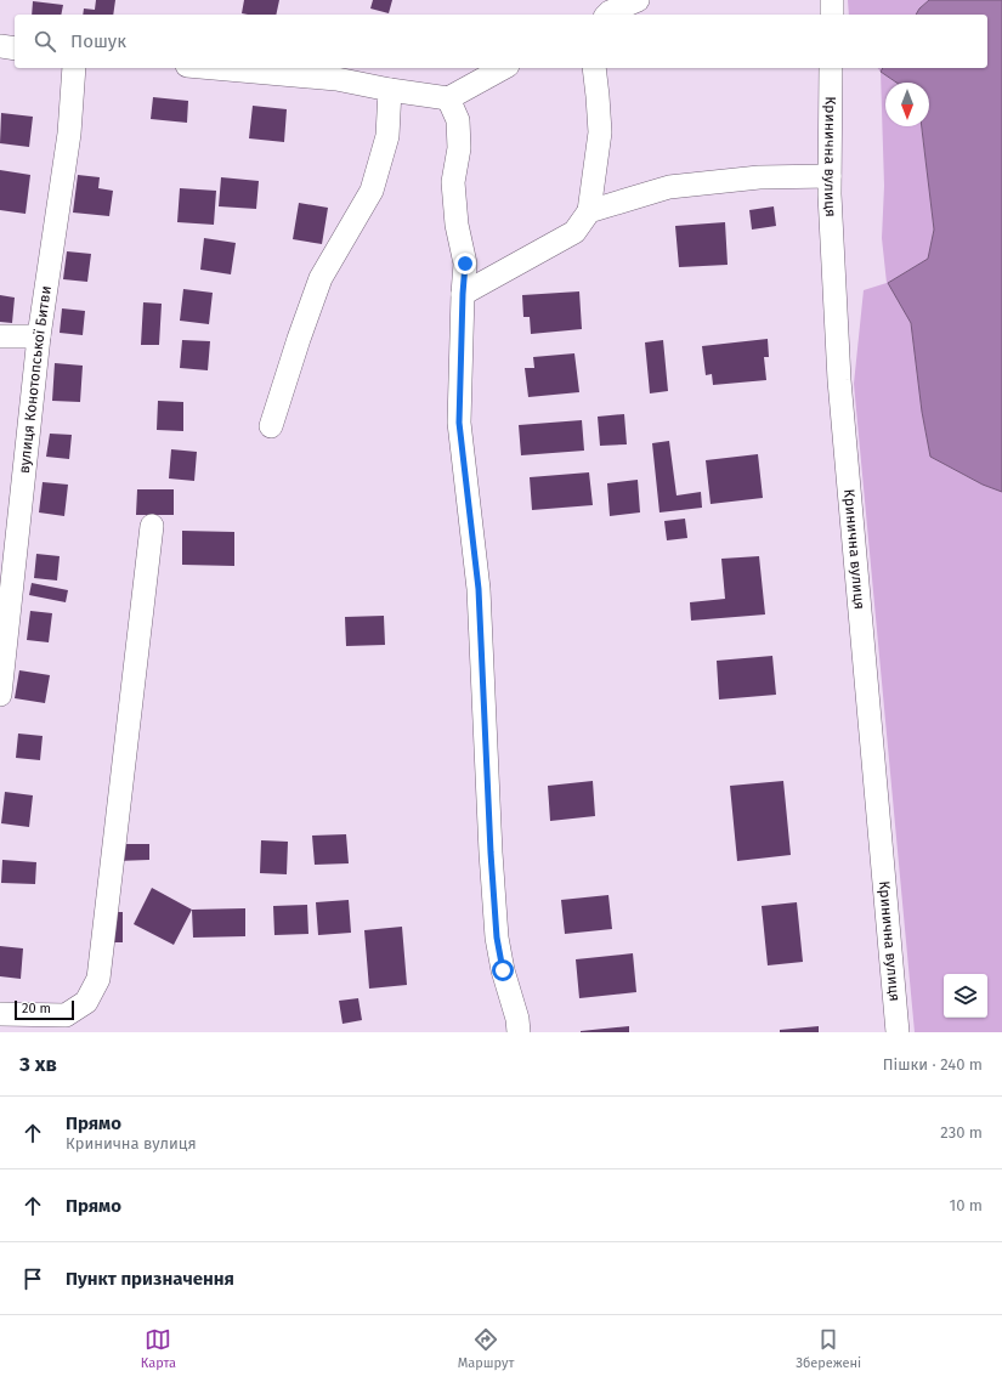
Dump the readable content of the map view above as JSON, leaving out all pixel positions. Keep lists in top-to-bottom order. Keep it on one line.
{"streets":{"street":["Кринична вулиця","вулиця Конотопської Битви"]},"scale_bar":"20 m","north":"bottom","page":{"search":"Пошук","scale":"20 m","heading":["3 хв","Пішки · 240 m"],"list":[["Прямо","Кринична вулиця","230 m"],["Прямо","10 m"],"Пункт призначення"],"nav":["Карта","Маршрут","Збережені"]}}
